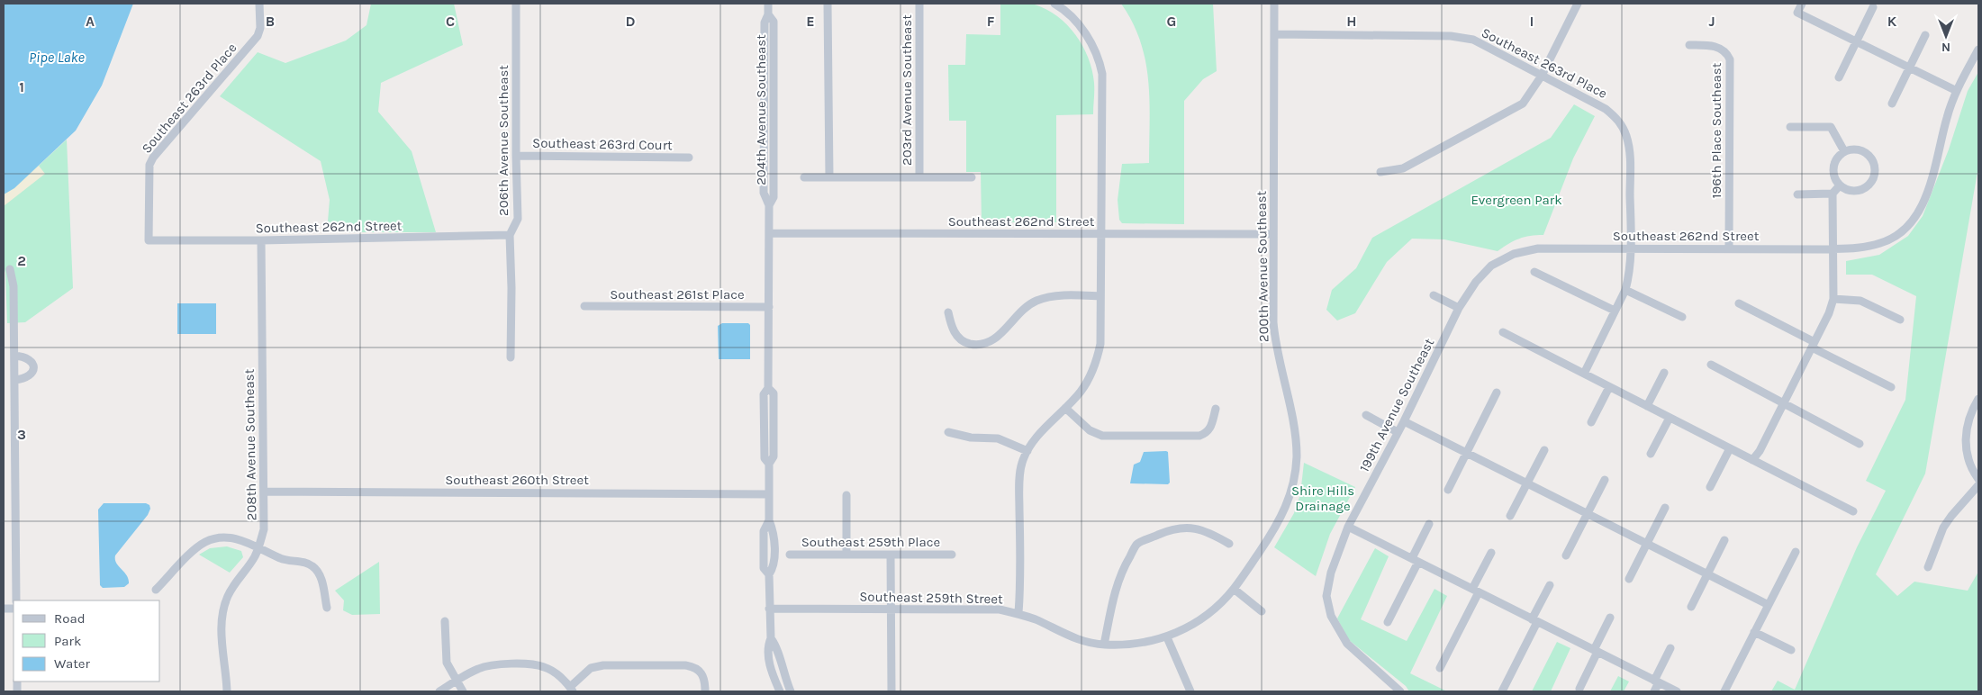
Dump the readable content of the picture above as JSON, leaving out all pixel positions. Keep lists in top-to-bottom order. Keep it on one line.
{"streets":{"street":["Southeast 263rd Place","203rd Avenue Southeast","204th Avenue Southeast","196th Place Southeast","206th Avenue Southeast","Southeast 263rd Court","Southeast 262nd Street","200th Avenue Southeast","Southeast 261st Place","199th Avenue Southeast","208th Avenue Southeast","Southeast 260th Street","Southeast 259th Place","Southeast 259th Street"]},"crossings":[["Southeast 263rd Place","Southeast 262nd Street"],["Southeast 263rd Place","200th Avenue Southeast"],["204th Avenue Southeast","Southeast 262nd Street"],["204th Avenue Southeast","Southeast 261st Place"],["204th Avenue Southeast","Southeast 260th Street"],["204th Avenue Southeast","Southeast 259th Street"],["196th Place Southeast","Southeast 262nd Street"],["206th Avenue Southeast","Southeast 263rd Court"],["206th Avenue Southeast","Southeast 262nd Street"],["Southeast 262nd Street","200th Avenue Southeast"],["Southeast 262nd Street","199th Avenue Southeast"],["Southeast 262nd Street","208th Avenue Southeast"],["200th Avenue Southeast","Southeast 259th Street"],["208th Avenue Southeast","Southeast 260th Street"]],"water":["Pipe Lake"],"parks":["Evergreen Park","Shire Hills Drainage"],"legend":["Road","Park","Water"],"north":"bottom","grid":{"columns":["A","B","C","D","E","F","G","H","I","J","K"],"rows":["1","2","3"]}}
